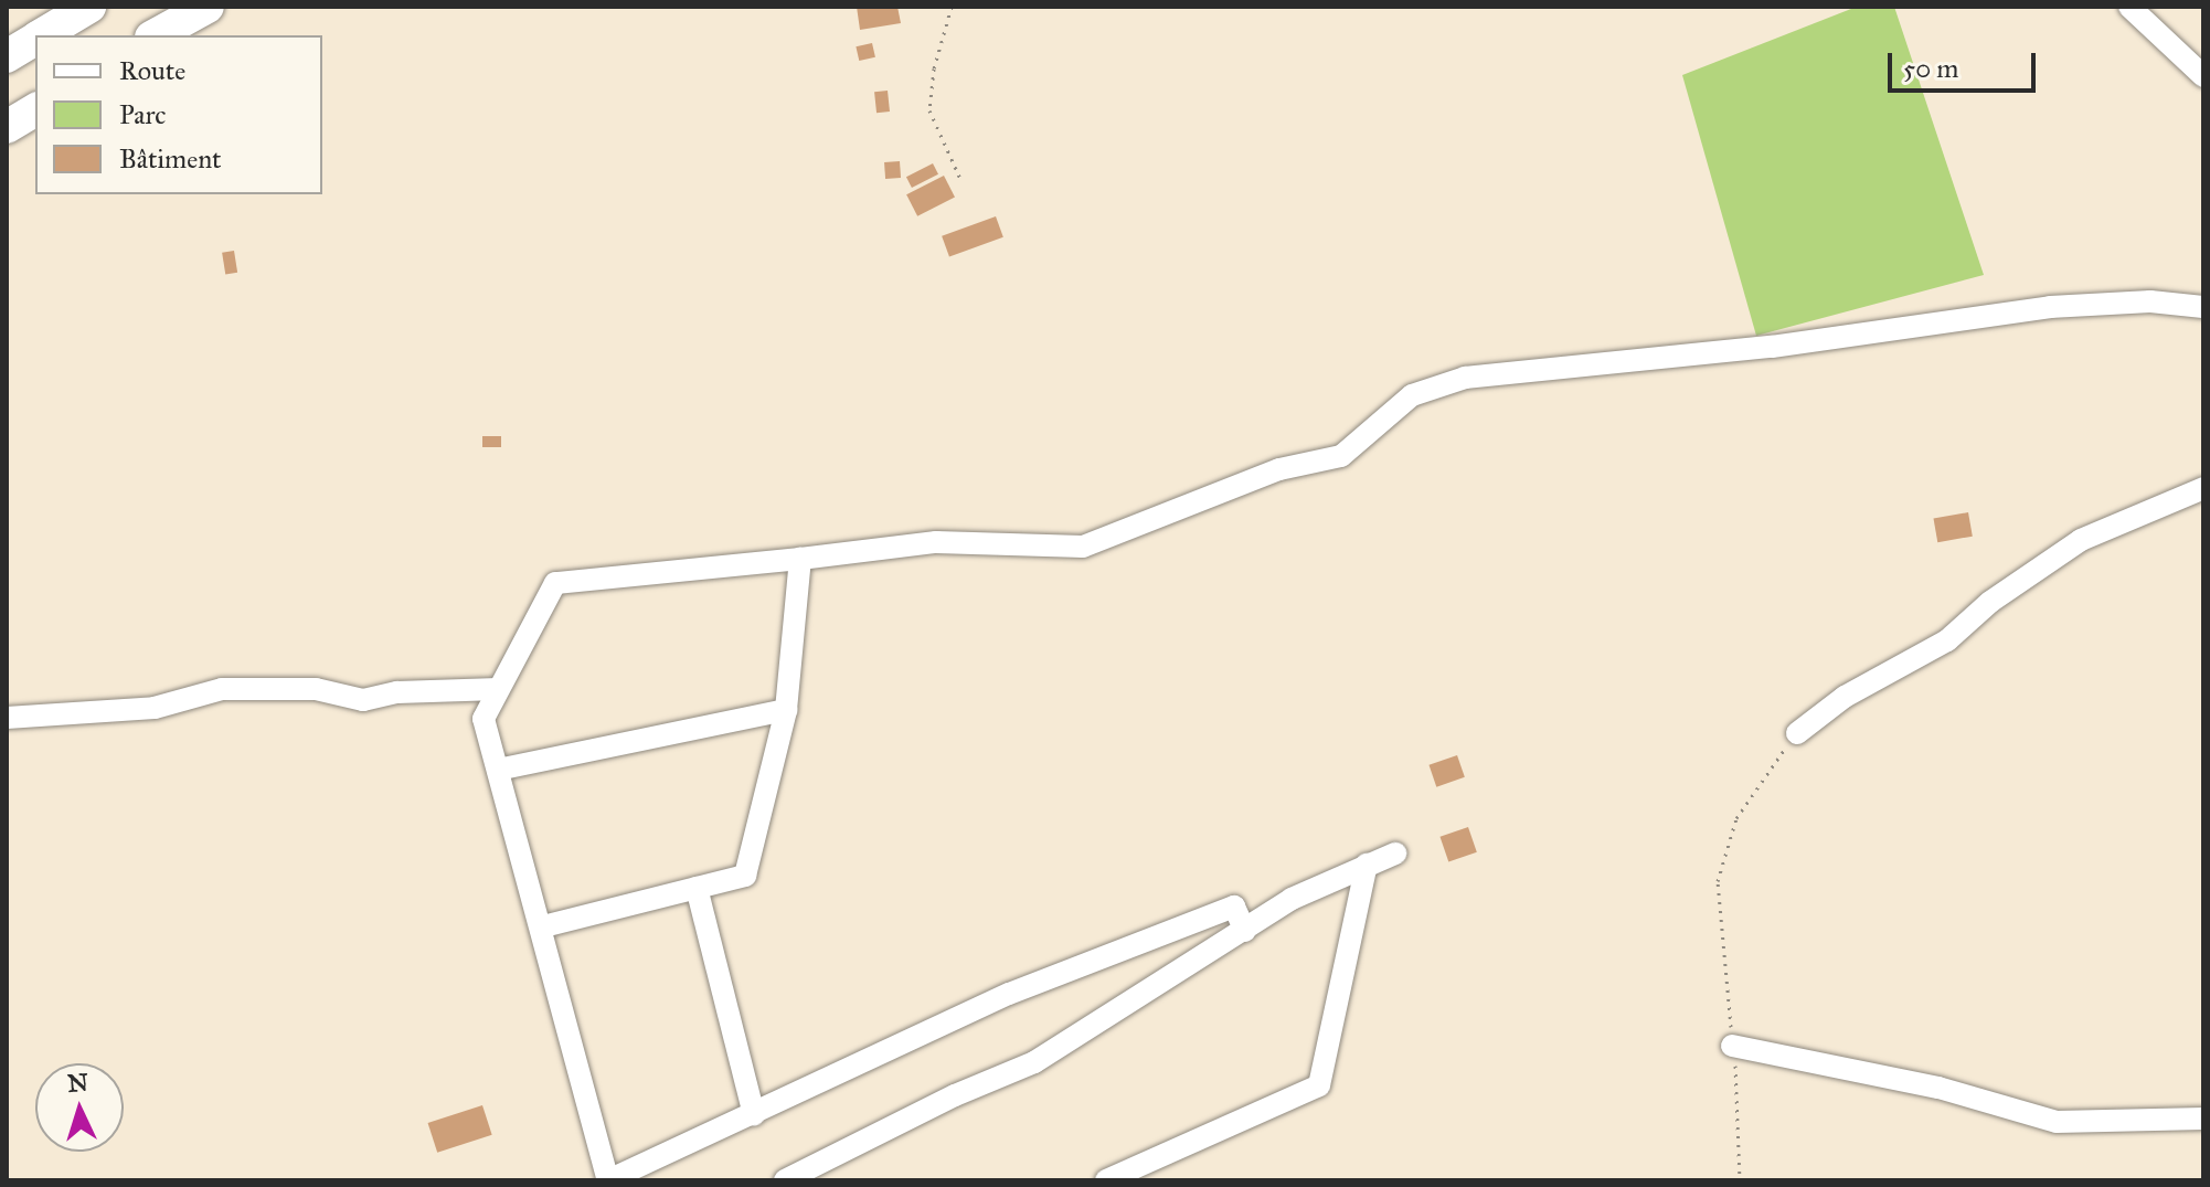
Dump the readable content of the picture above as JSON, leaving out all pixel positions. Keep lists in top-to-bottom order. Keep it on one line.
{"legend":["Route","Parc","Bâtiment"],"scale_bar":"50 m","north":"top"}
